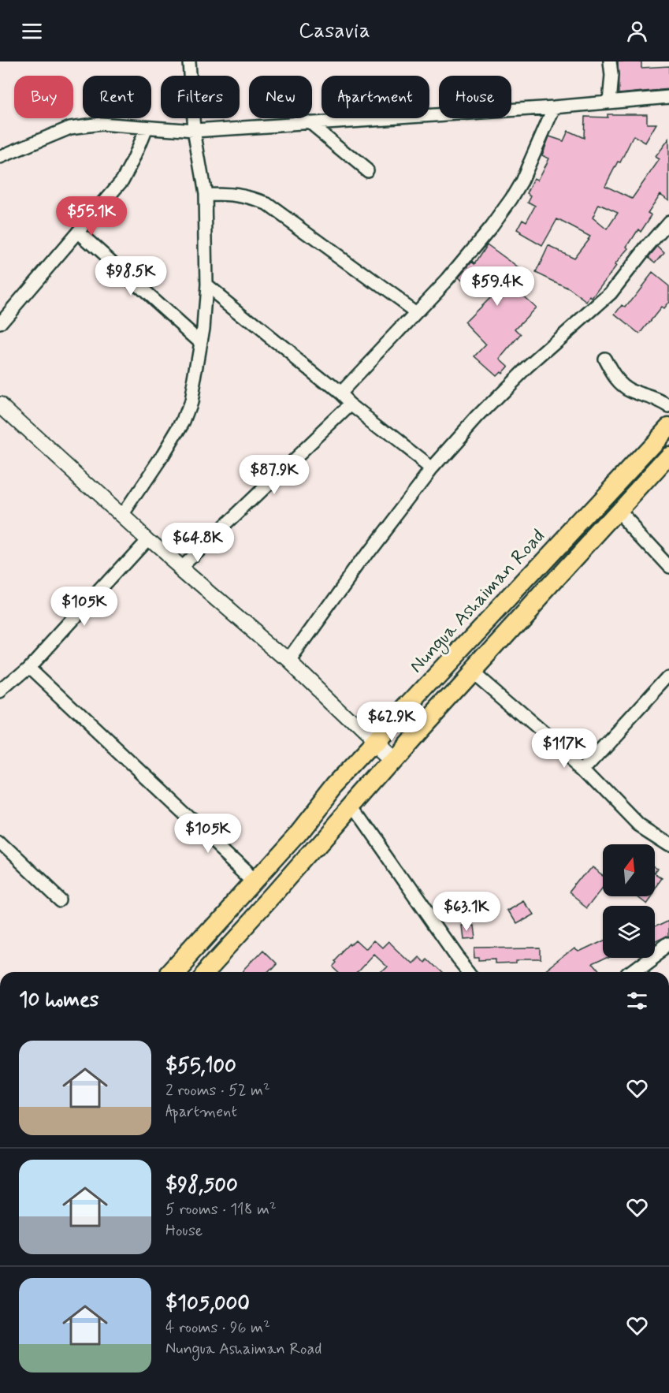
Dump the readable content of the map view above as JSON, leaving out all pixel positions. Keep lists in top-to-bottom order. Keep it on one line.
{"streets":{"main road":["Nungua Ashaiman Road"]},"north":"top","page":{"header":"Casavia","chip":["Buy","Rent","Filters","New","Apartment","House"],"price":["$55.1K","$98.5K","$59.4K","$87.9K","$64.8K","$105K","$62.9K","$117K","$105K","$63.1K"],"heading":"10 homes","list":[{"name":"$55,100","note":"2 rooms · 52 m² · Apartment"},{"name":"$98,500","note":"5 rooms · 118 m² · House"},{"name":"$105,000","note":"4 rooms · 96 m² · Nungua Ashaiman Road"}]}}
